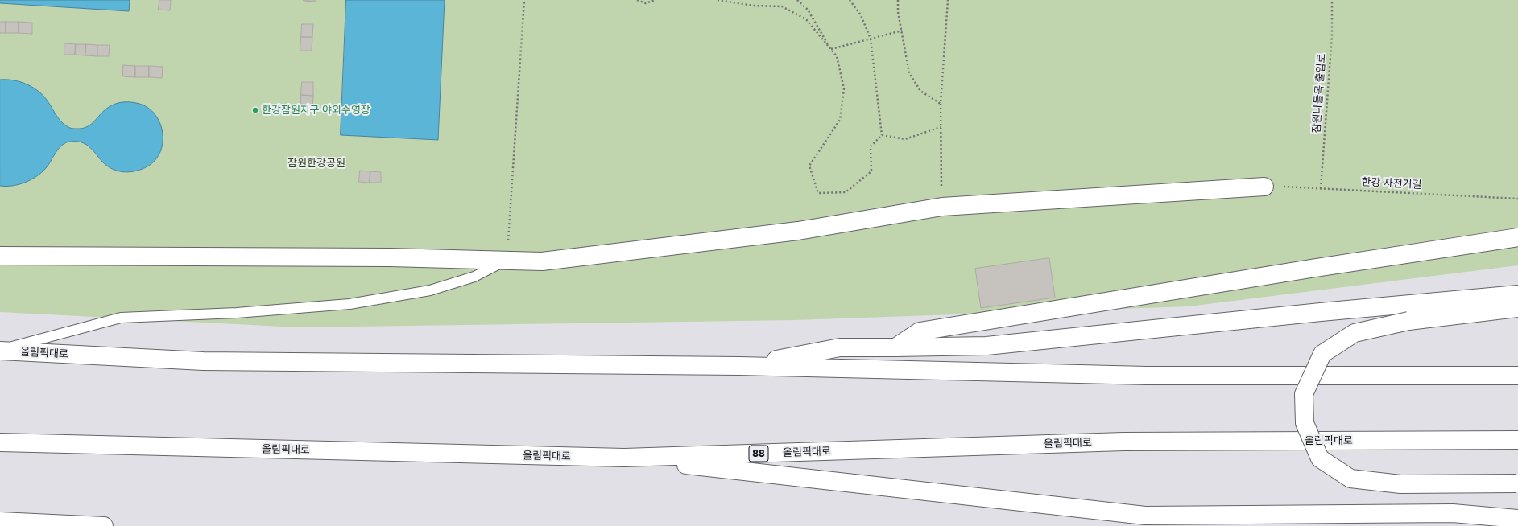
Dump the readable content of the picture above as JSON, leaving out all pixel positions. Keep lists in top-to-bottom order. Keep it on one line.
{"streets":{"main road":["올림픽대로","88"],"path":["잠원나들목 출입로","한강 자전거길"]},"crossings":[["잠원나들목 출입로","한강 자전거길"]],"parks":["잠원한강공원"],"places":["한강잠원지구 야외수영장"]}
